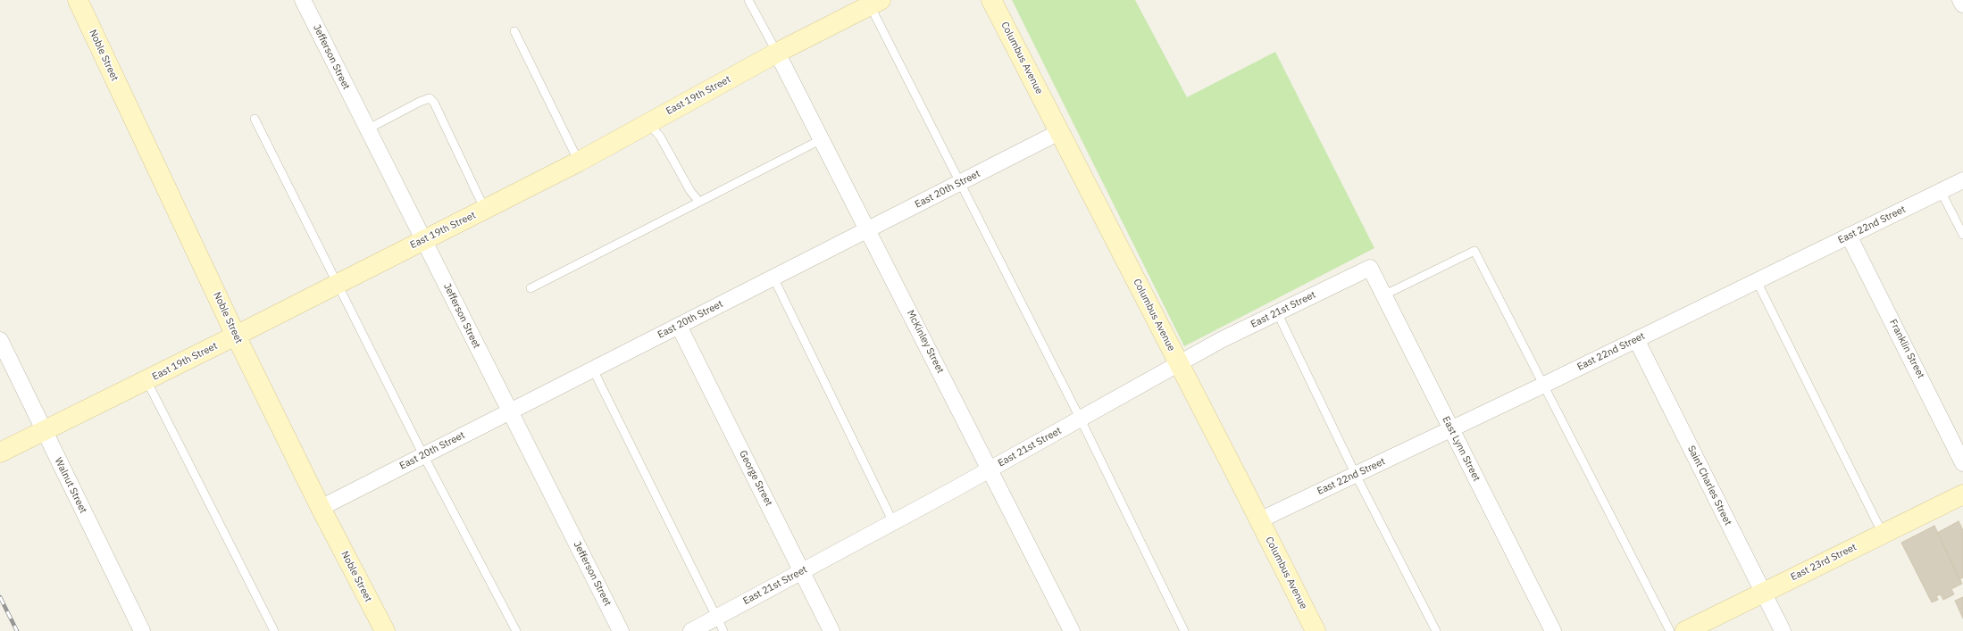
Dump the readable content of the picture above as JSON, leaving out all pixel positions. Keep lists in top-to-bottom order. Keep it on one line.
{"streets":{"street":["Noble Street","Jefferson Street","Columbus Avenue","East 19th Street","East 20th Street","East 22nd Street","East 21st Street","McKinley Street","Franklin Street","East Lynn Street","George Street","Walnut Street","Saint Charles Street","East 23rd Street"]},"crossings":[["Noble Street","East 19th Street"],["Noble Street","East 20th Street"],["Jefferson Street","East 19th Street"],["Jefferson Street","East 20th Street"],["Columbus Avenue","East 20th Street"],["Columbus Avenue","East 22nd Street"],["Columbus Avenue","East 21st Street"],["East 19th Street","McKinley Street"],["East 19th Street","Walnut Street"],["East 20th Street","McKinley Street"],["East 20th Street","George Street"],["East 22nd Street","Franklin Street"],["East 22nd Street","East Lynn Street"],["East 22nd Street","Saint Charles Street"],["East 21st Street","McKinley Street"],["East 21st Street","East Lynn Street"],["East 21st Street","George Street"],["Saint Charles Street","East 23rd Street"]]}
